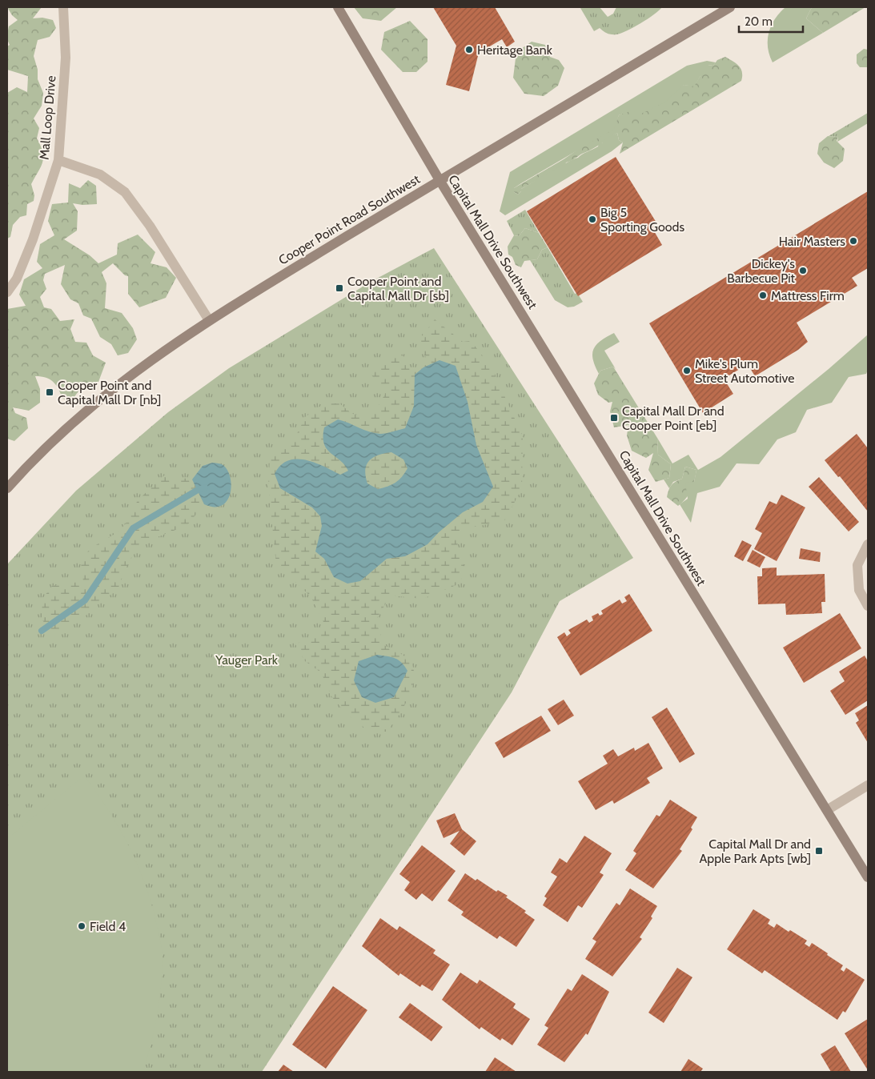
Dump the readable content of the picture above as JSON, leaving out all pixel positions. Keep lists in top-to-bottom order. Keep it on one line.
{"streets":{"street":["Mall Loop Drive","Cooper Point Road Southwest","Capital Mall Drive Southwest"]},"crossings":[["Cooper Point Road Southwest","Capital Mall Drive Southwest"]],"parks":["Yauger Park"],"places":{"other":["Heritage Bank","Big 5 Sporting Goods","Hair Masters","Dickey's Barbecue Pit","Mattress Firm","Mike's Plum Street Automotive","Field 4"],"transit":["Cooper Point and Capital Mall Dr [sb]","Cooper Point and Capital Mall Dr [nb]","Capital Mall Dr and Cooper Point [eb]","Capital Mall Dr and Apple Park Apts [wb]"]},"scale_bar":"20 m"}
